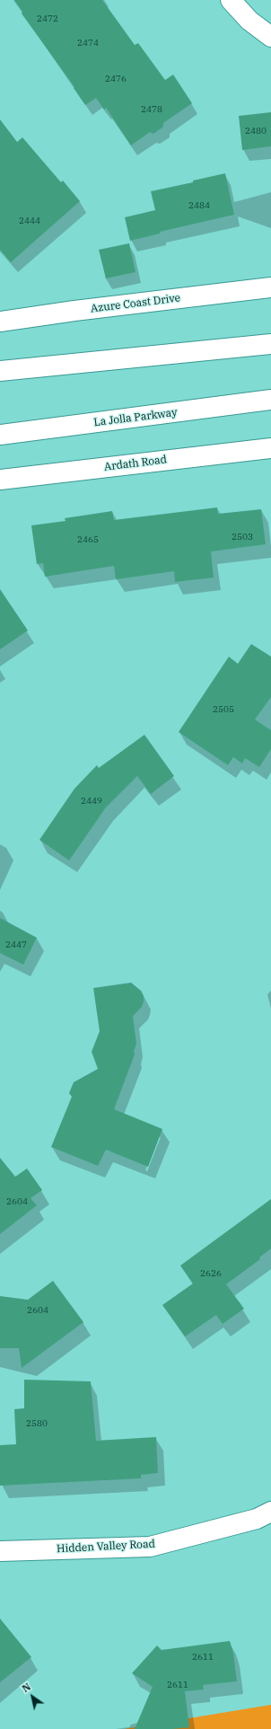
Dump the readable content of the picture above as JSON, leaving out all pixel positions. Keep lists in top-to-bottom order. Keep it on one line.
{"streets":{"main road":["Azure Coast Drive","La Jolla Parkway","Ardath Road","Hidden Valley Road"]},"house_numbers":["2472","2474","2476","2478","2480","2484","2444","2503","2465","2505","2449","2447","2604","2626","2604","2580","2611","2611"],"north":"top left"}
